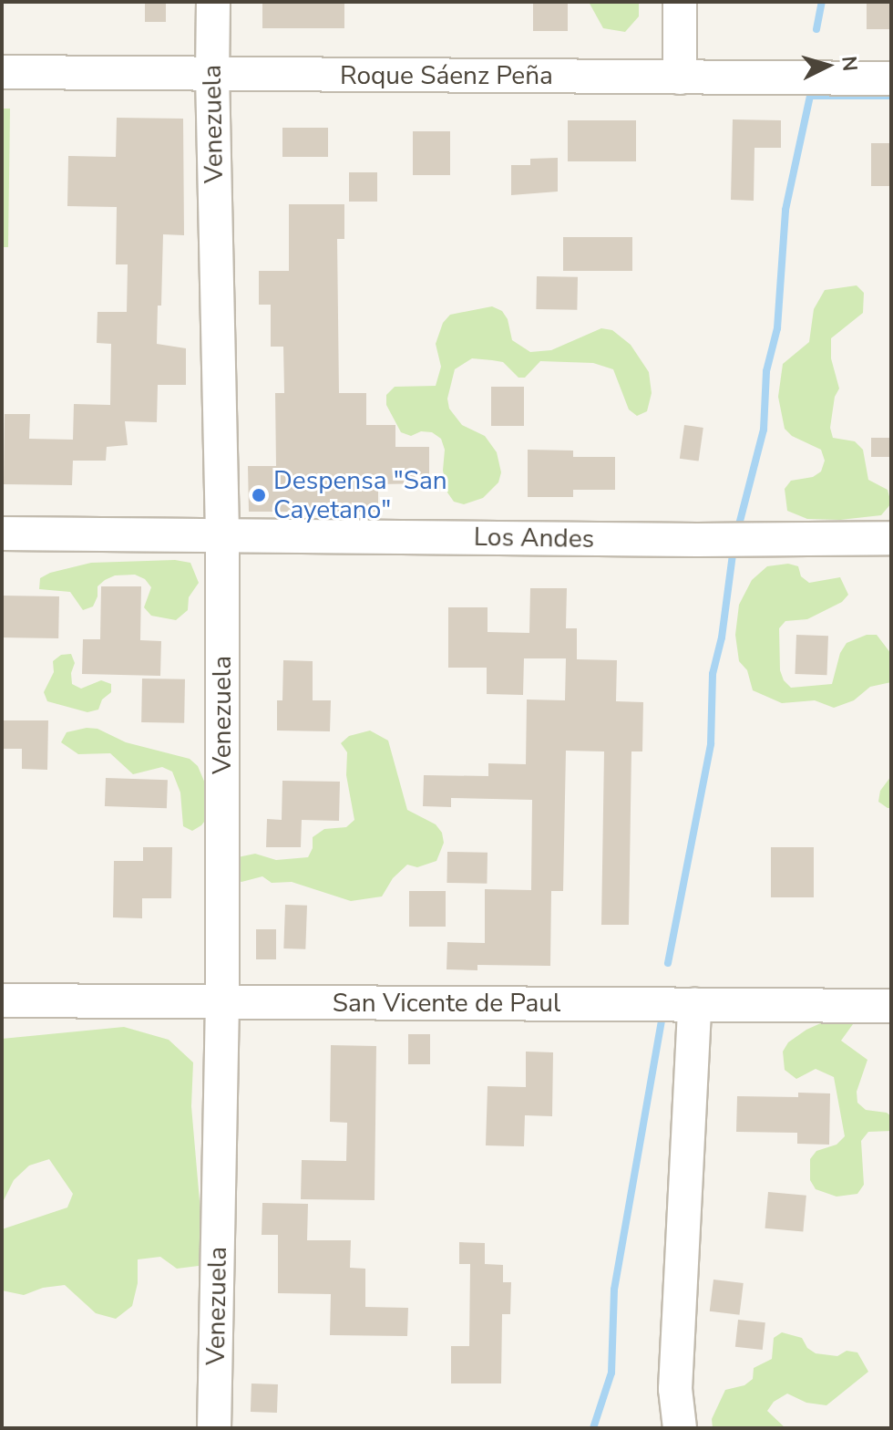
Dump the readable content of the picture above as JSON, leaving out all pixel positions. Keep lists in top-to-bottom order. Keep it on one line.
{"streets":{"street":["Roque Sáenz Peña","Venezuela","Los Andes","San Vicente de Paul"]},"crossings":[["Roque Sáenz Peña","Venezuela"],["Venezuela","Los Andes"],["Venezuela","San Vicente de Paul"]],"places":["Despensa \"San Cayetano\""],"north":"right"}
